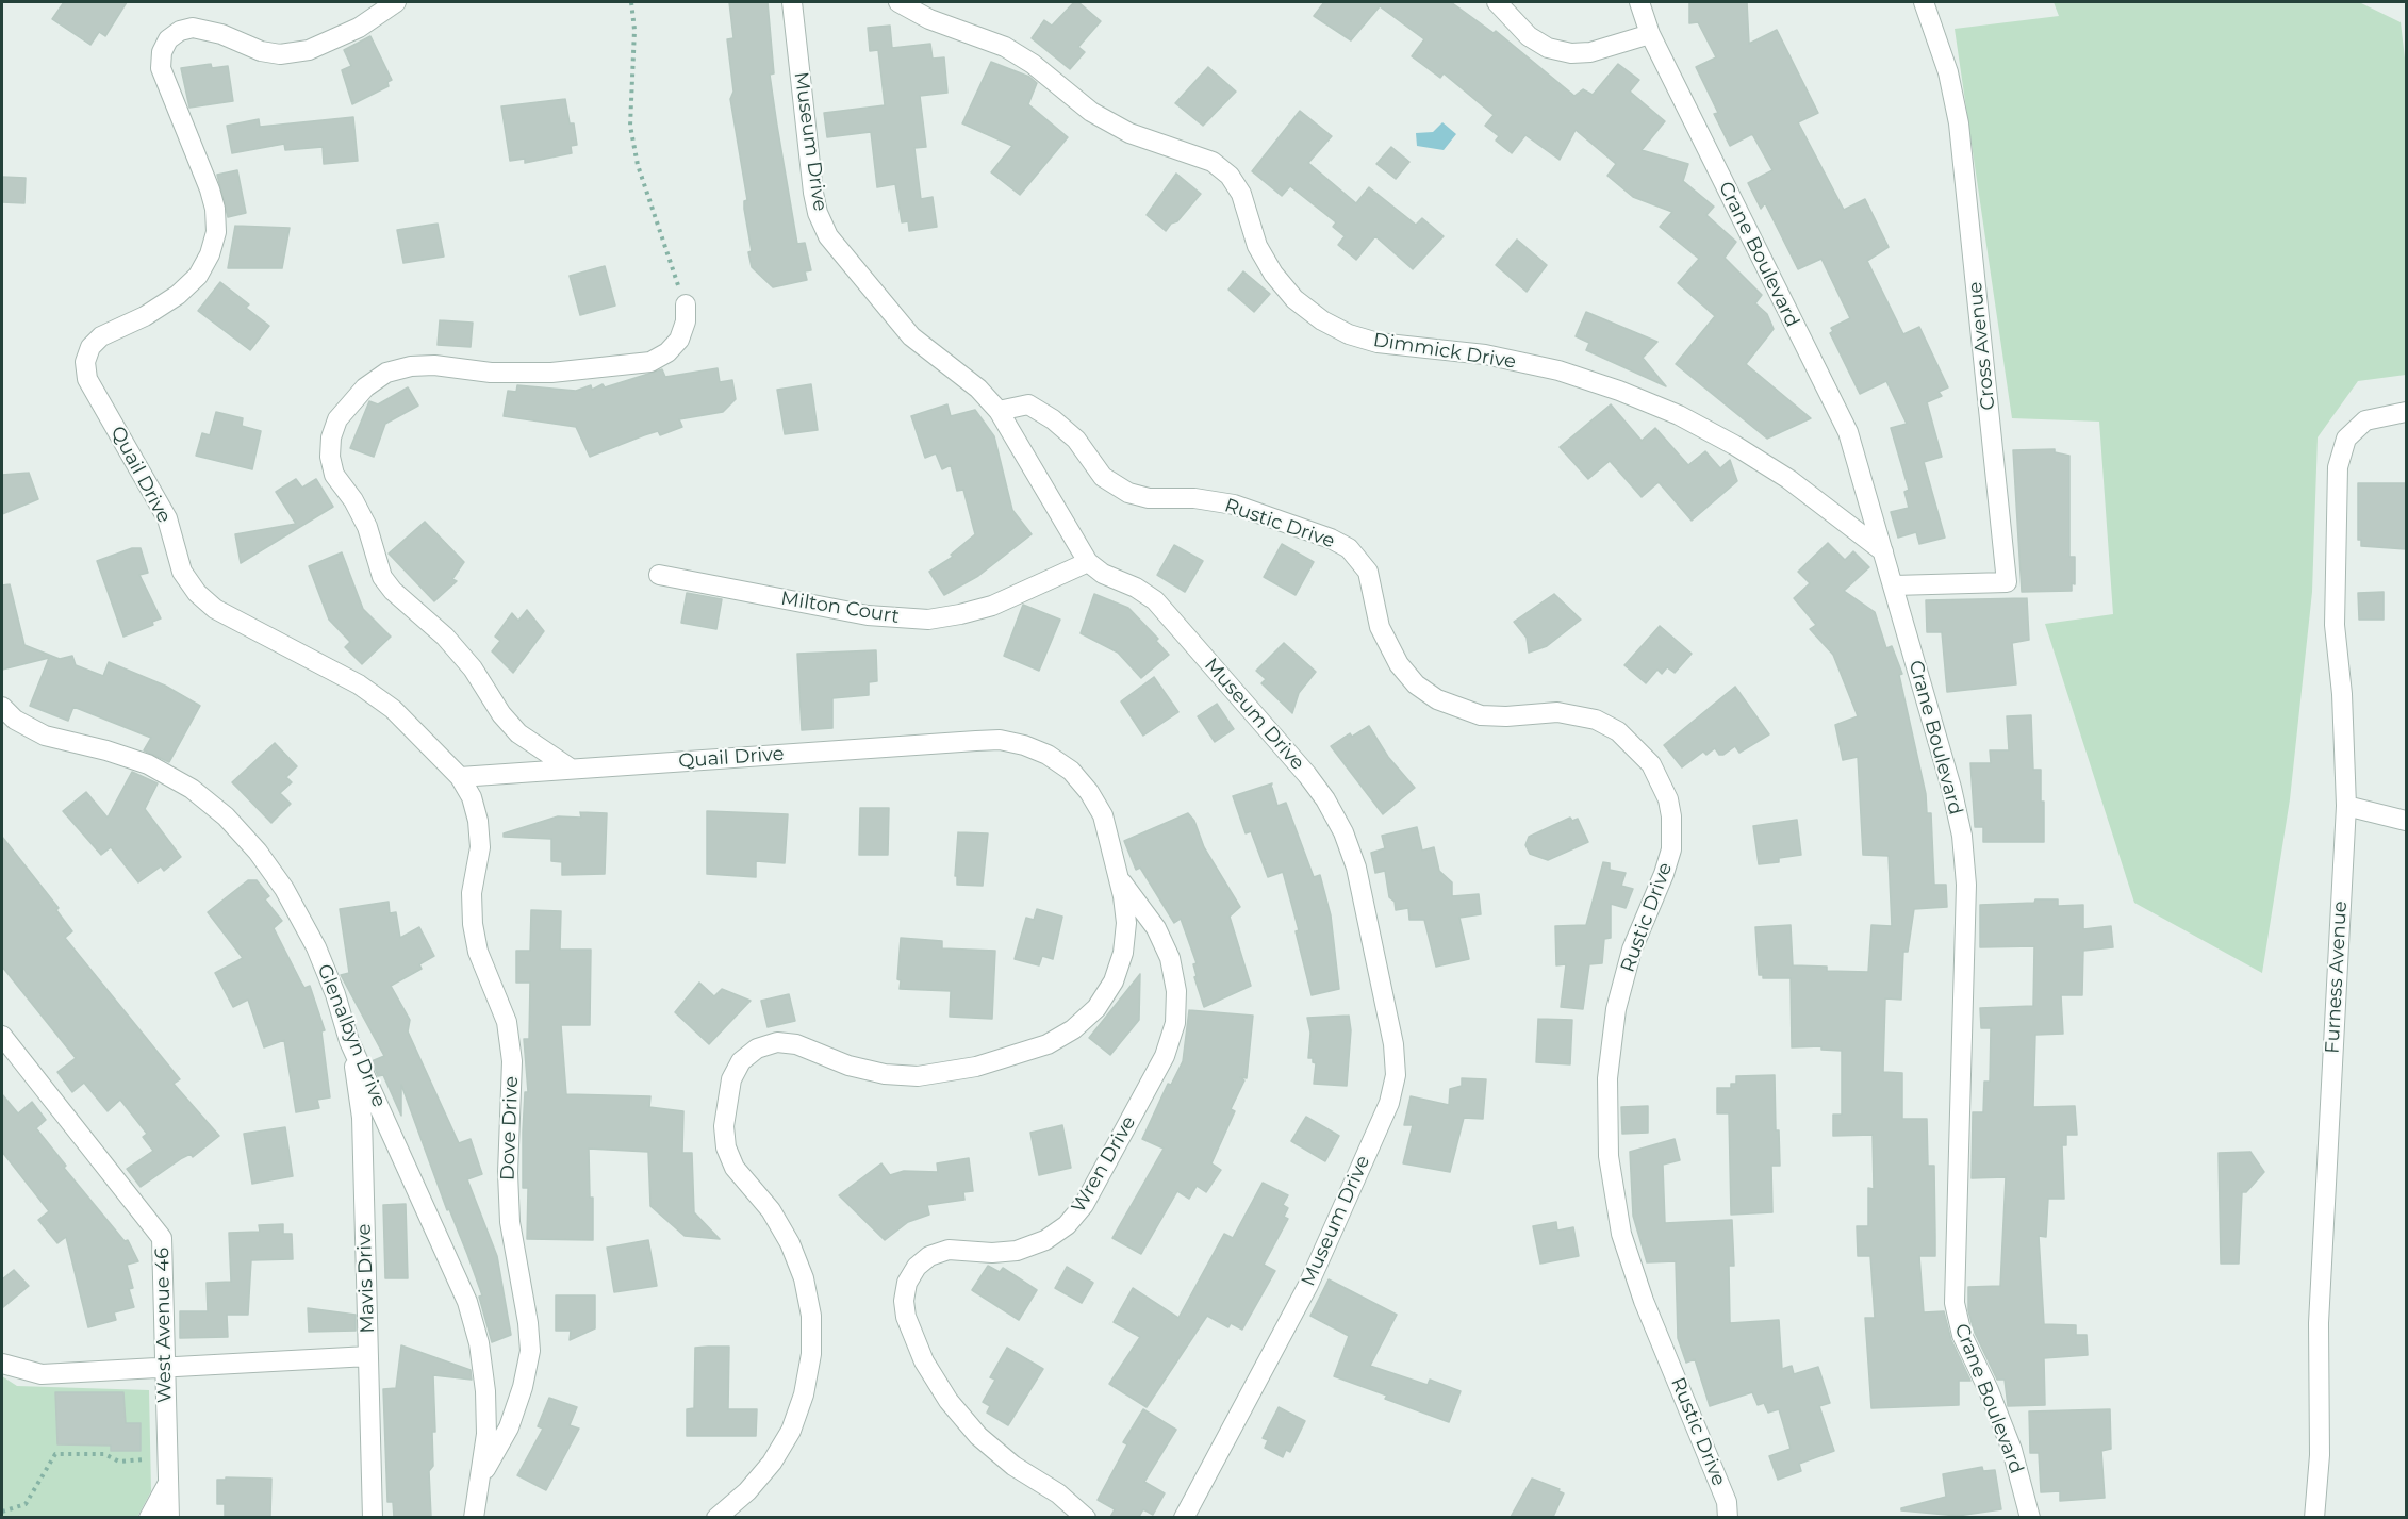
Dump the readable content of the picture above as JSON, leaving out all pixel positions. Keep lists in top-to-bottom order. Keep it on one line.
{"streets":{"street":["Museum Drive","Crane Boulevard","Cross Avenue","Dimmick Drive","Quail Drive","Rustic Drive","Milton Court","Furness Avenue","Glenalbyn Drive","Dove Drive","Wren Drive","Mavis Drive","West Avenue 46"]},"crossings":[["Museum Drive","Rustic Drive"],["Museum Drive","Milton Court"],["Crane Boulevard","Cross Avenue"],["Crane Boulevard","Dimmick Drive"],["Quail Drive","Dove Drive"],["Quail Drive","Wren Drive"],["Glenalbyn Drive","Dove Drive"],["Glenalbyn Drive","Mavis Drive"]]}
